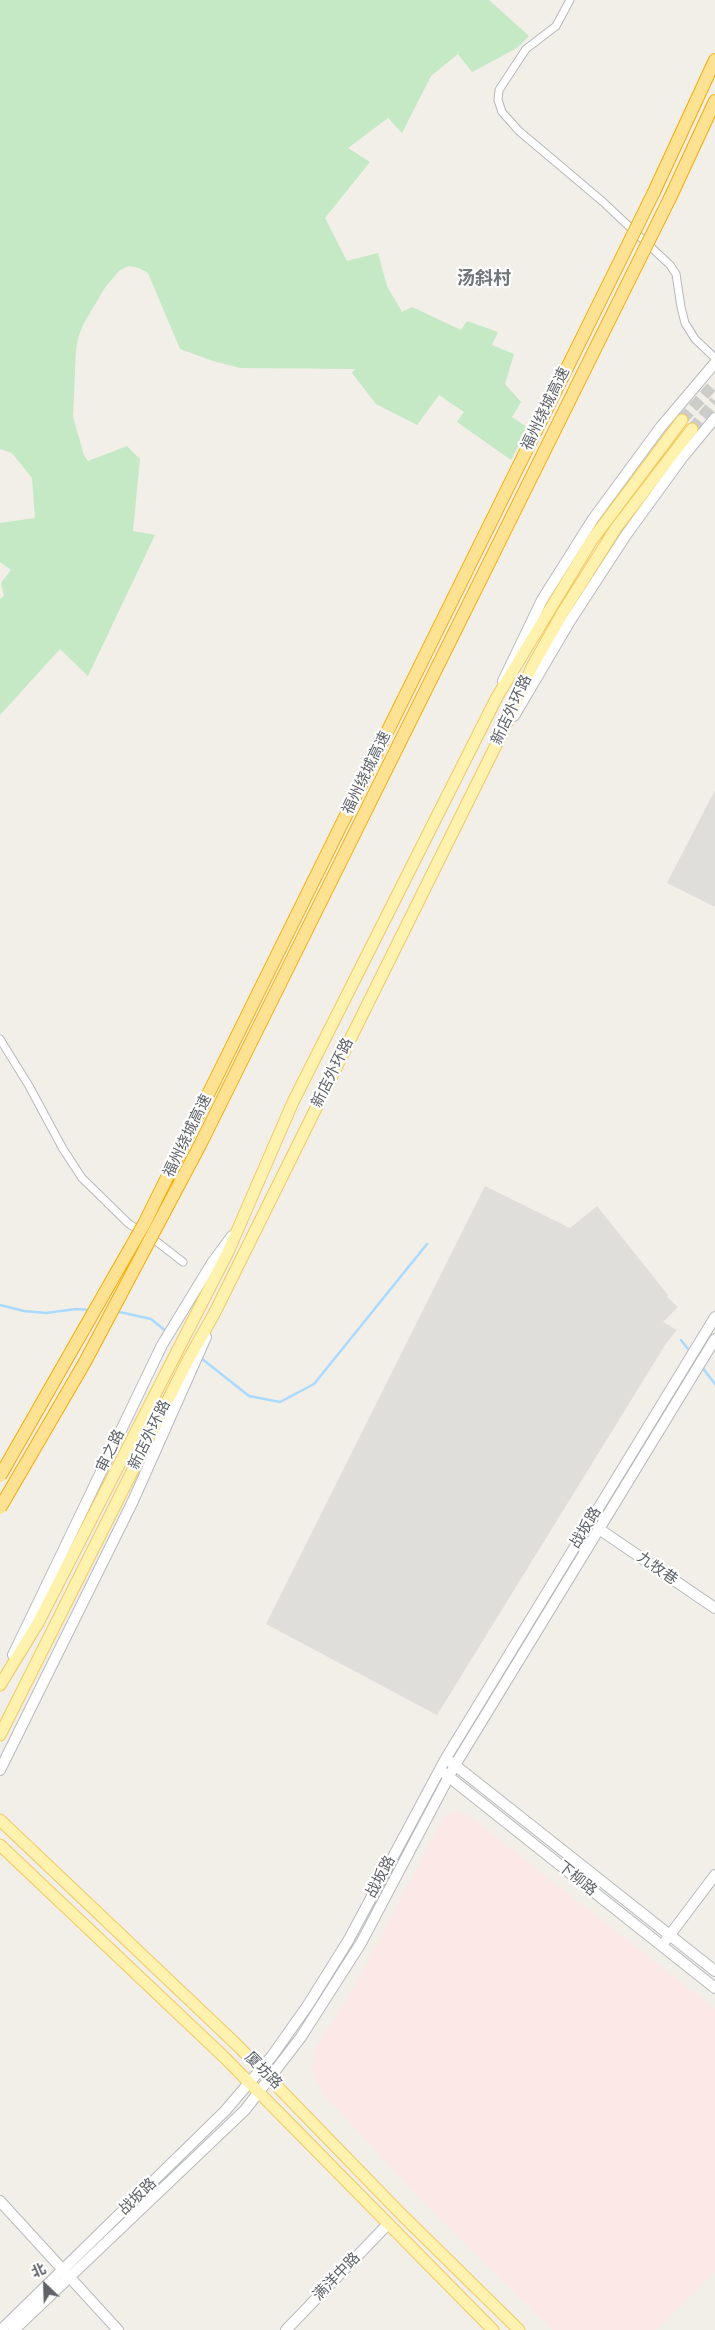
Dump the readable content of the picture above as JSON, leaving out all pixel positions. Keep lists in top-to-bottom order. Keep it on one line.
{"streets":{"highway":["福州绕城高速"],"main road":["新店外环路","审之路","战坂路","九牧巷","下柳路","厦坊路","满洋中路"]},"crossings":[["新店外环路","审之路"],["战坂路","九牧巷"],["战坂路","下柳路"],["战坂路","厦坊路"],["厦坊路","满洋中路"]],"districts":["汤斜村"],"north":"top left"}
